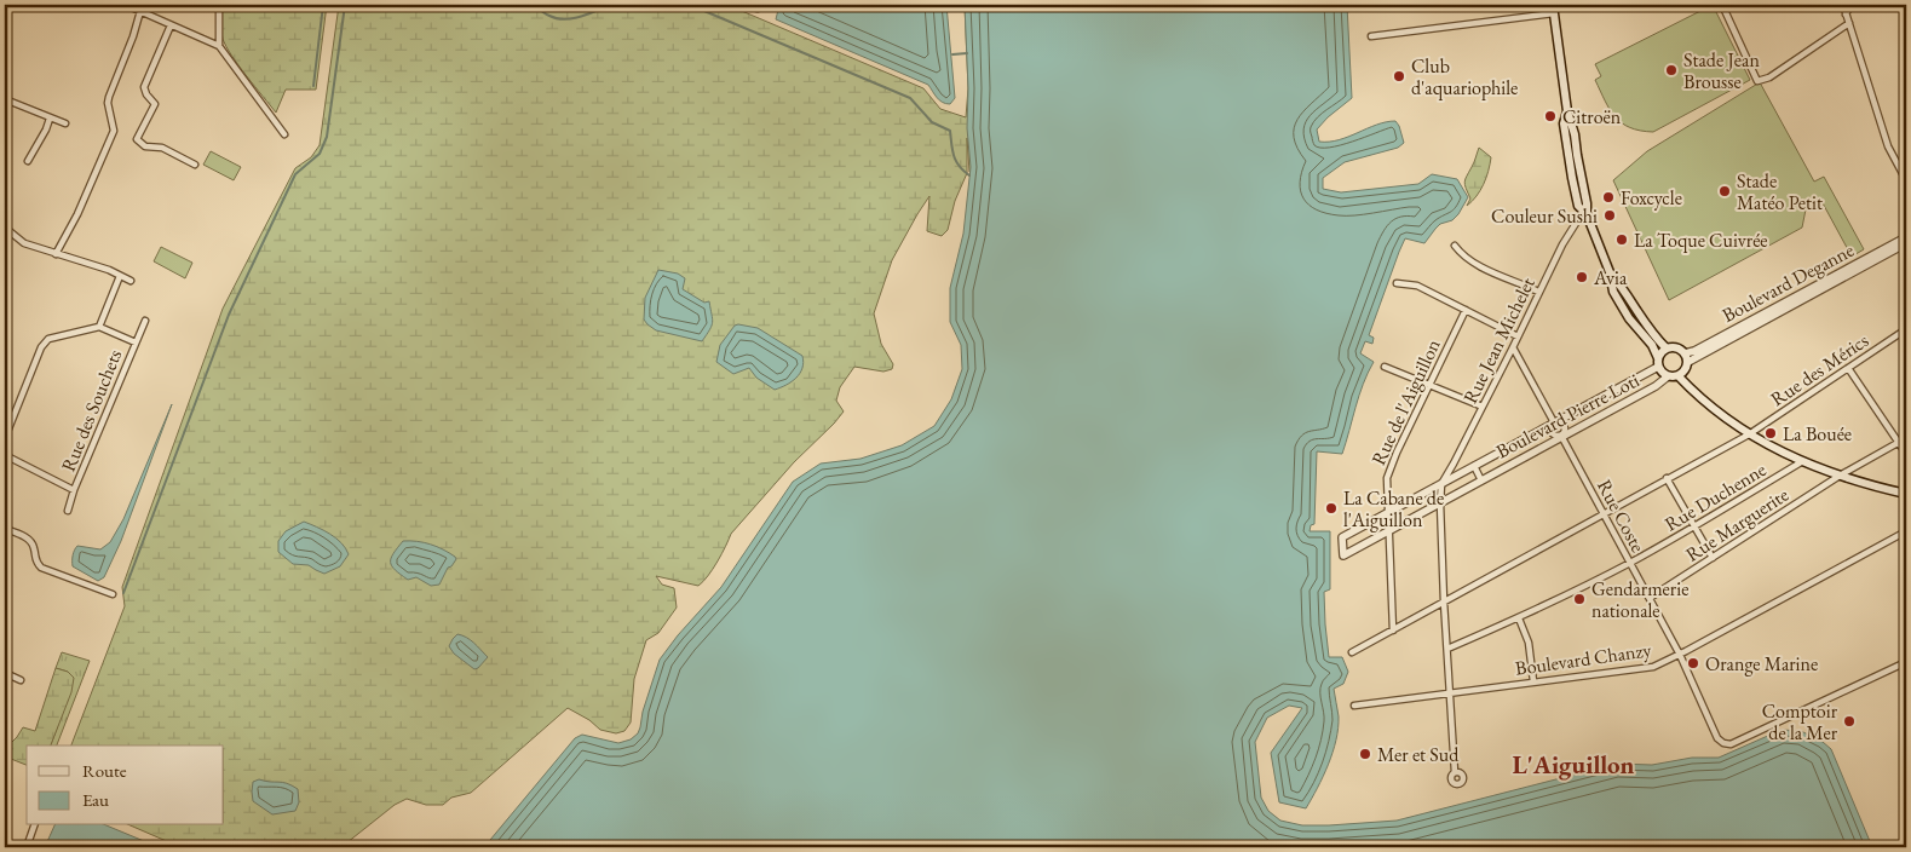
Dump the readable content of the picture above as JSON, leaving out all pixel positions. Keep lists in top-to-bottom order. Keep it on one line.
{"streets":{"street":["Boulevard Deganne","Rue Jean Michelet","Rue des Mérics","Rue de l'Aiguillon","Rue des Souchets","Boulevard Pierre Loti","Rue Duchenne","Rue Coste","Rue Marguerite","Boulevard Chanzy"]},"crossings":[["Boulevard Deganne","Boulevard Pierre Loti"],["Rue Jean Michelet","Boulevard Pierre Loti"],["Rue des Mérics","Rue Coste"],["Rue de l'Aiguillon","Boulevard Pierre Loti"],["Boulevard Pierre Loti","Rue Coste"],["Rue Duchenne","Rue Coste"],["Rue Coste","Rue Marguerite"],["Rue Coste","Boulevard Chanzy"]],"districts":["L'Aiguillon"],"places":["Stade Jean Brousse","Club d'aquariophile","Citroën","Stade Matéo Petit","Foxcycle","Couleur Sushi","La Toque Cuivrée","Avia","La Bouée","La Cabane de l'Aiguillon","Gendarmerie nationale","Orange Marine","Comptoir de la Mer","Mer et Sud"],"legend":["Route","Eau"]}
